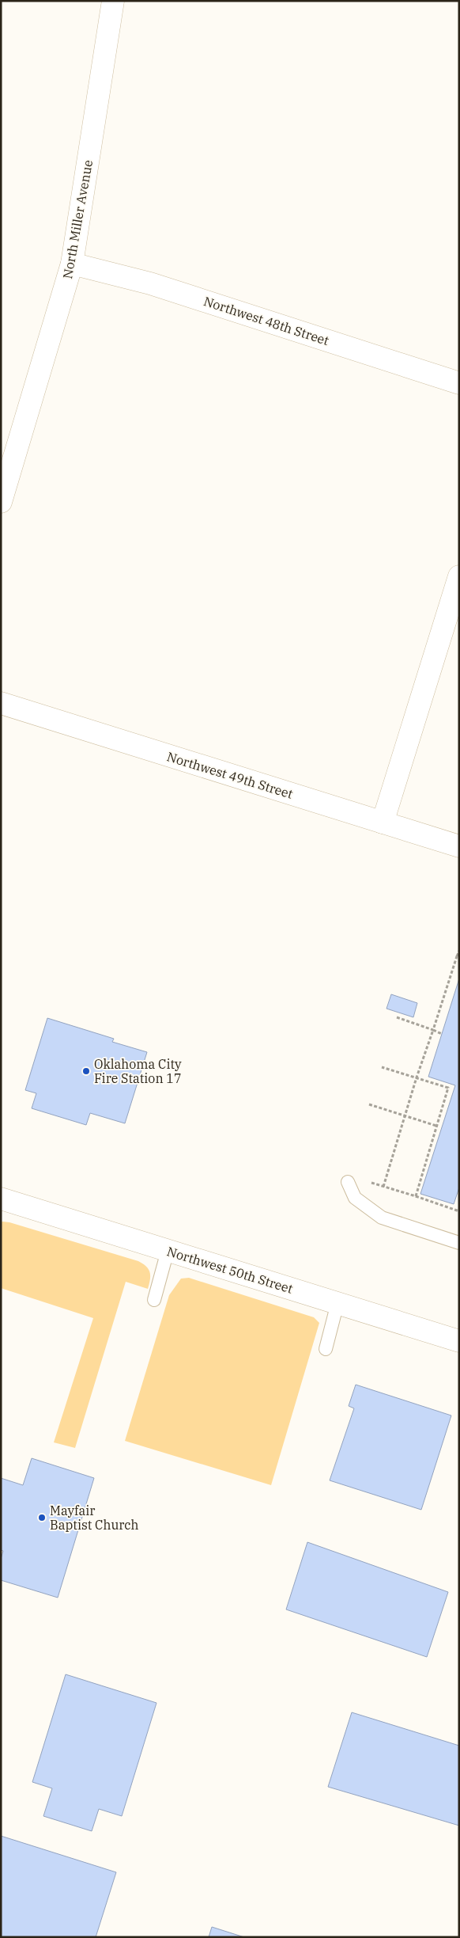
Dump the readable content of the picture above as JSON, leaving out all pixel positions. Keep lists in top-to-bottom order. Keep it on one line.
{"streets":{"street":["North Miller Avenue","Northwest 48th Street","Northwest 49th Street","Northwest 50th Street"]},"crossings":[["North Miller Avenue","Northwest 48th Street"]],"places":["Oklahoma City Fire Station 17","Mayfair Baptist Church"]}
